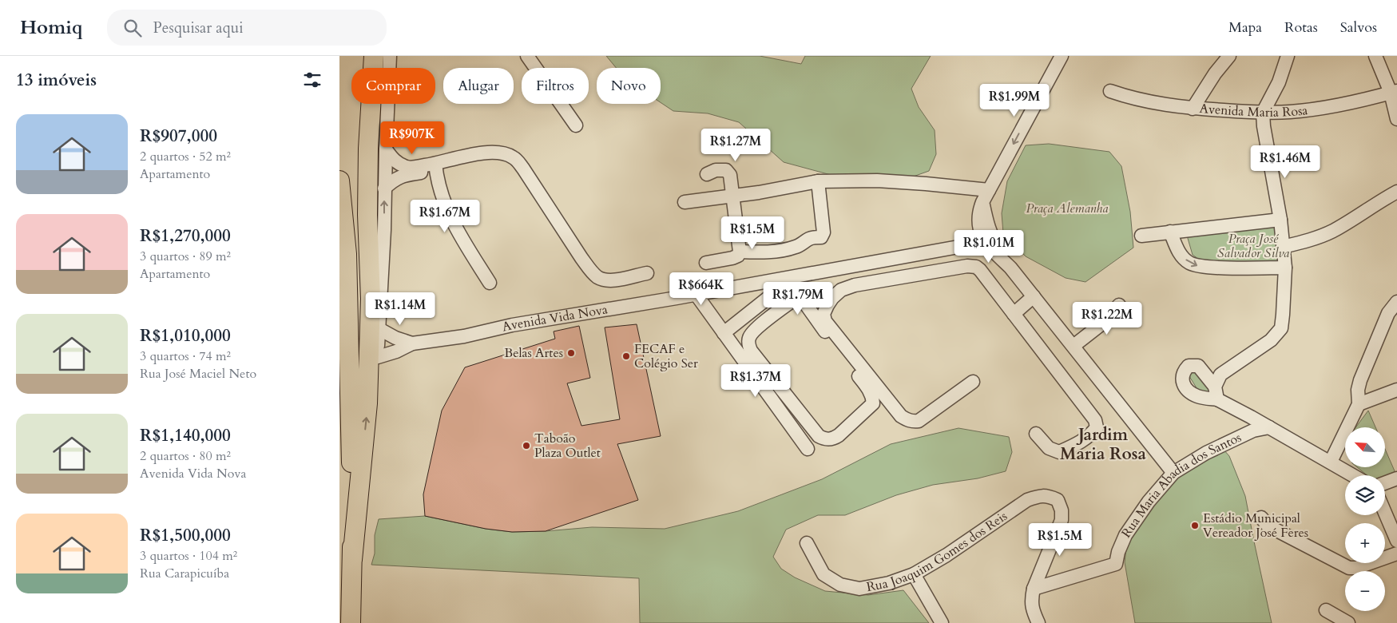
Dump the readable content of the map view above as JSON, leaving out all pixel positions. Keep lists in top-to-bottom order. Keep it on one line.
{"streets":{"street":["Avenida Maria Rosa","Avenida Vida Nova","Rua Maria Abadia dos Santos","Rua Joaquim Gomes dos Reis"]},"crossings":[["Rua Maria Abadia dos Santos","Rua Joaquim Gomes dos Reis"]],"districts":["Jardim Maria Rosa"],"parks":["Praça Alemanha","Praça José Salvador Silva"],"places":["Belas Artes","FECAF e Colégio Ser","Taboão Plaza Outlet","Estádio Municipal Vereador José Feres"],"north":"top left","page":{"header":"Homiq","search":"Pesquisar aqui","nav":["Mapa","Rotas","Salvos"],"heading":"13 imóveis","chip":["Comprar","Alugar","Filtros","Novo"],"price":["R$1.99M","R$907K","R$1.27M","R$1.46M","R$1.67M","R$1.5M","R$1.01M","R$664K","R$1.79M","R$1.14M","R$1.22M","R$1.37M","R$1.5M"],"list":[{"name":"R$907,000","note":"2 quartos · 52 m² · Apartamento"},{"name":"R$1,270,000","note":"3 quartos · 89 m² · Apartamento"},{"name":"R$1,010,000","note":"3 quartos · 74 m² · Rua José Maciel Neto"},{"name":"R$1,140,000","note":"2 quartos · 80 m² · Avenida Vida Nova"},{"name":"R$1,500,000","note":"3 quartos · 104 m² · Rua Carapicuíba"}],"map_buttons":["+","−"]}}
